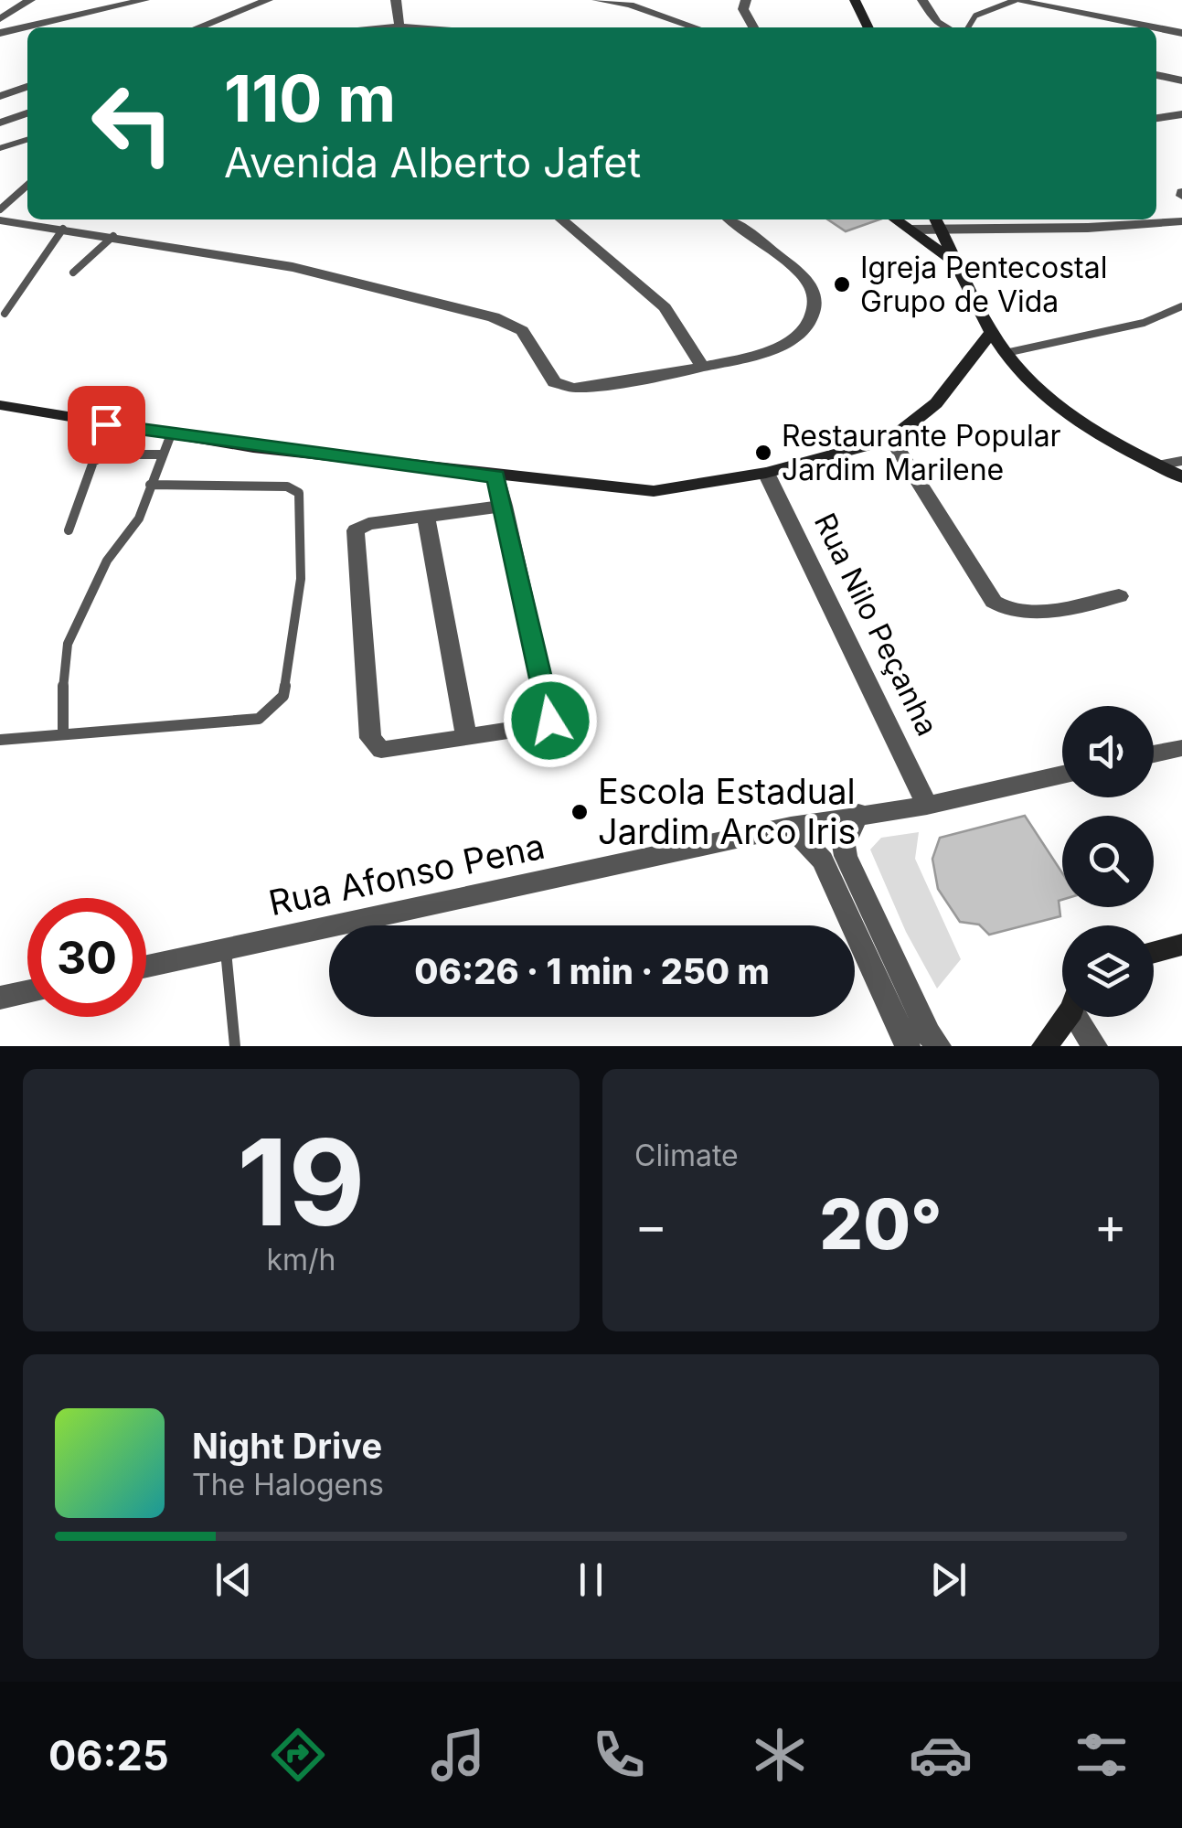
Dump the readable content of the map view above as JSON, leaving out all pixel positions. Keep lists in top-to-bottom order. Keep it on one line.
{"streets":{"street":["Rua Nilo Peçanha","Rua Afonso Pena"]},"crossings":[["Rua Nilo Peçanha","Rua Afonso Pena"]],"places":["Igreja Pentecostal Grupo de Vida","Restaurante Popular Jardim Marilene","Escola Estadual Jardim Arco Iris"],"page":{"turn":["110 m","Avenida Alberto Jafet"],"limit":"30","trip":"06:26 · 1 min · 250 m","tile":[["19","km/h"],"Climate"],"heat":["−","20°","+"],"song":["Night Drive","The Halogens"],"tabs":"06:25"}}
